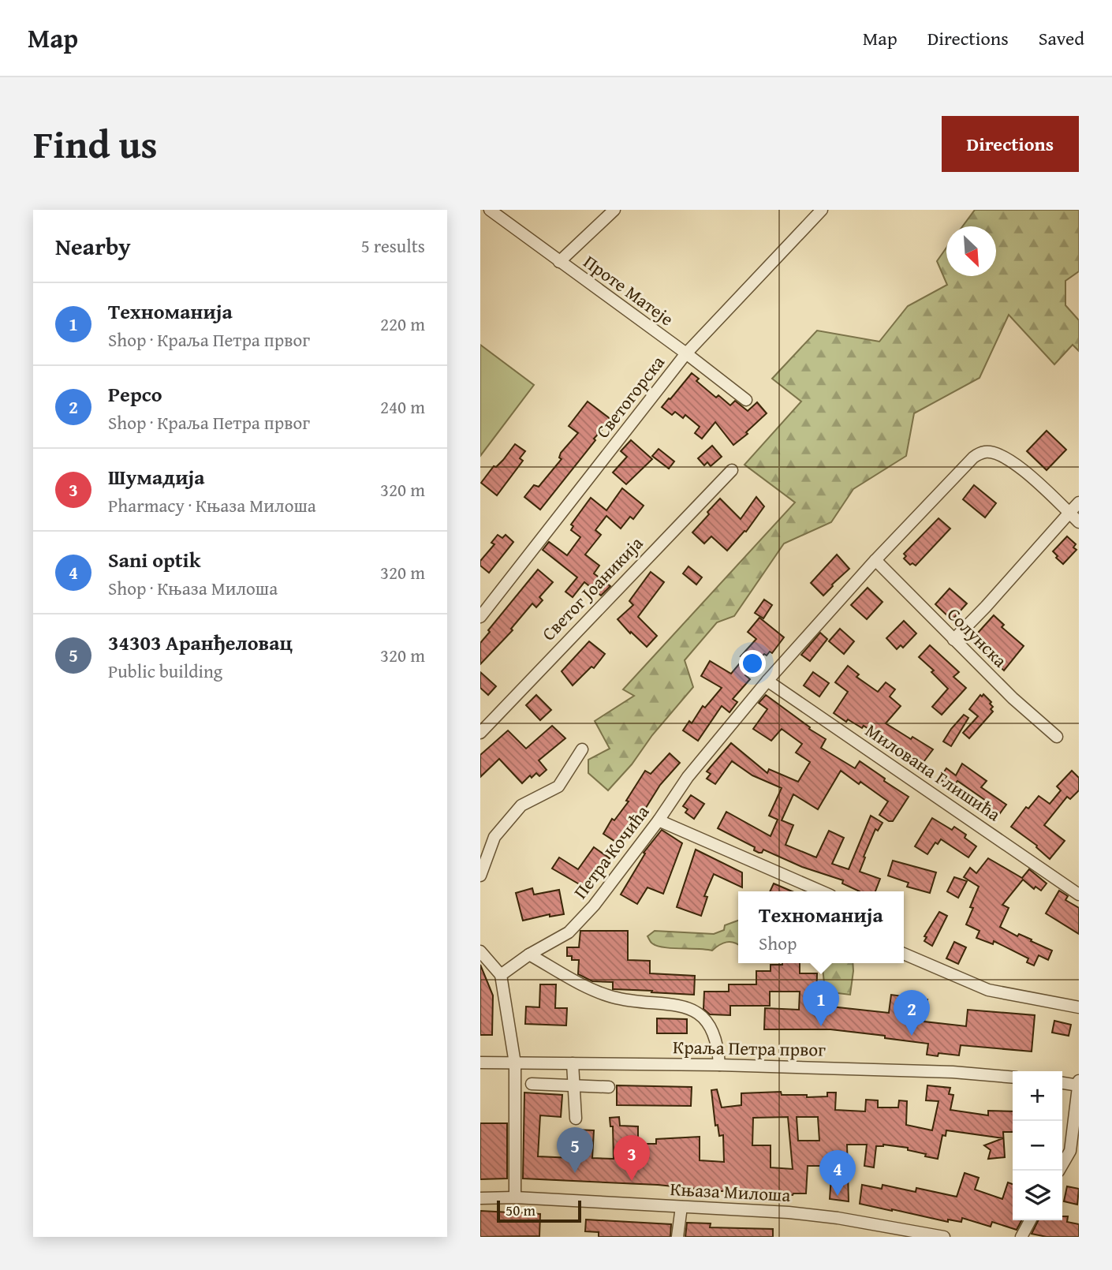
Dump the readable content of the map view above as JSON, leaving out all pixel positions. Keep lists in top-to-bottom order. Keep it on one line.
{"streets":{"street":["Проте Матеје","Светогорска","Светог Јоаникија","Солунска","Милована Глишића","Петра Кочића","Краља Петра првог","Књаза Милоша"]},"crossings":[["Проте Матеје","Светогорска"],["Солунска","Петра Кочића"],["Милована Глишића","Петра Кочића"]],"scale_bar":"50 m","north":"bottom right","page":{"header":"Map","nav":["Map","Directions","Saved"],"title":"Find us","buttons":"Directions","heading":["Nearby","5 results"],"list":[{"mark":"1","name":"Техноманија","note":"Shop · Краља Петра првог","value":"220 m"},{"mark":"2","name":"Pepco","note":"Shop · Краља Петра првог","value":"240 m"},{"mark":"3","name":"Шумадија","note":"Pharmacy · Књаза Милоша","value":"320 m"},{"mark":"4","name":"Sani optik","note":"Shop · Књаза Милоша","value":"320 m"},{"mark":"5","name":"34303 Аранђеловац","note":"Public building","value":"320 m"}],"popup":["Техноманија","Shop"],"pins":["1","2","5","3","4"],"map_buttons":["+","−"],"scale":"50 m"}}
